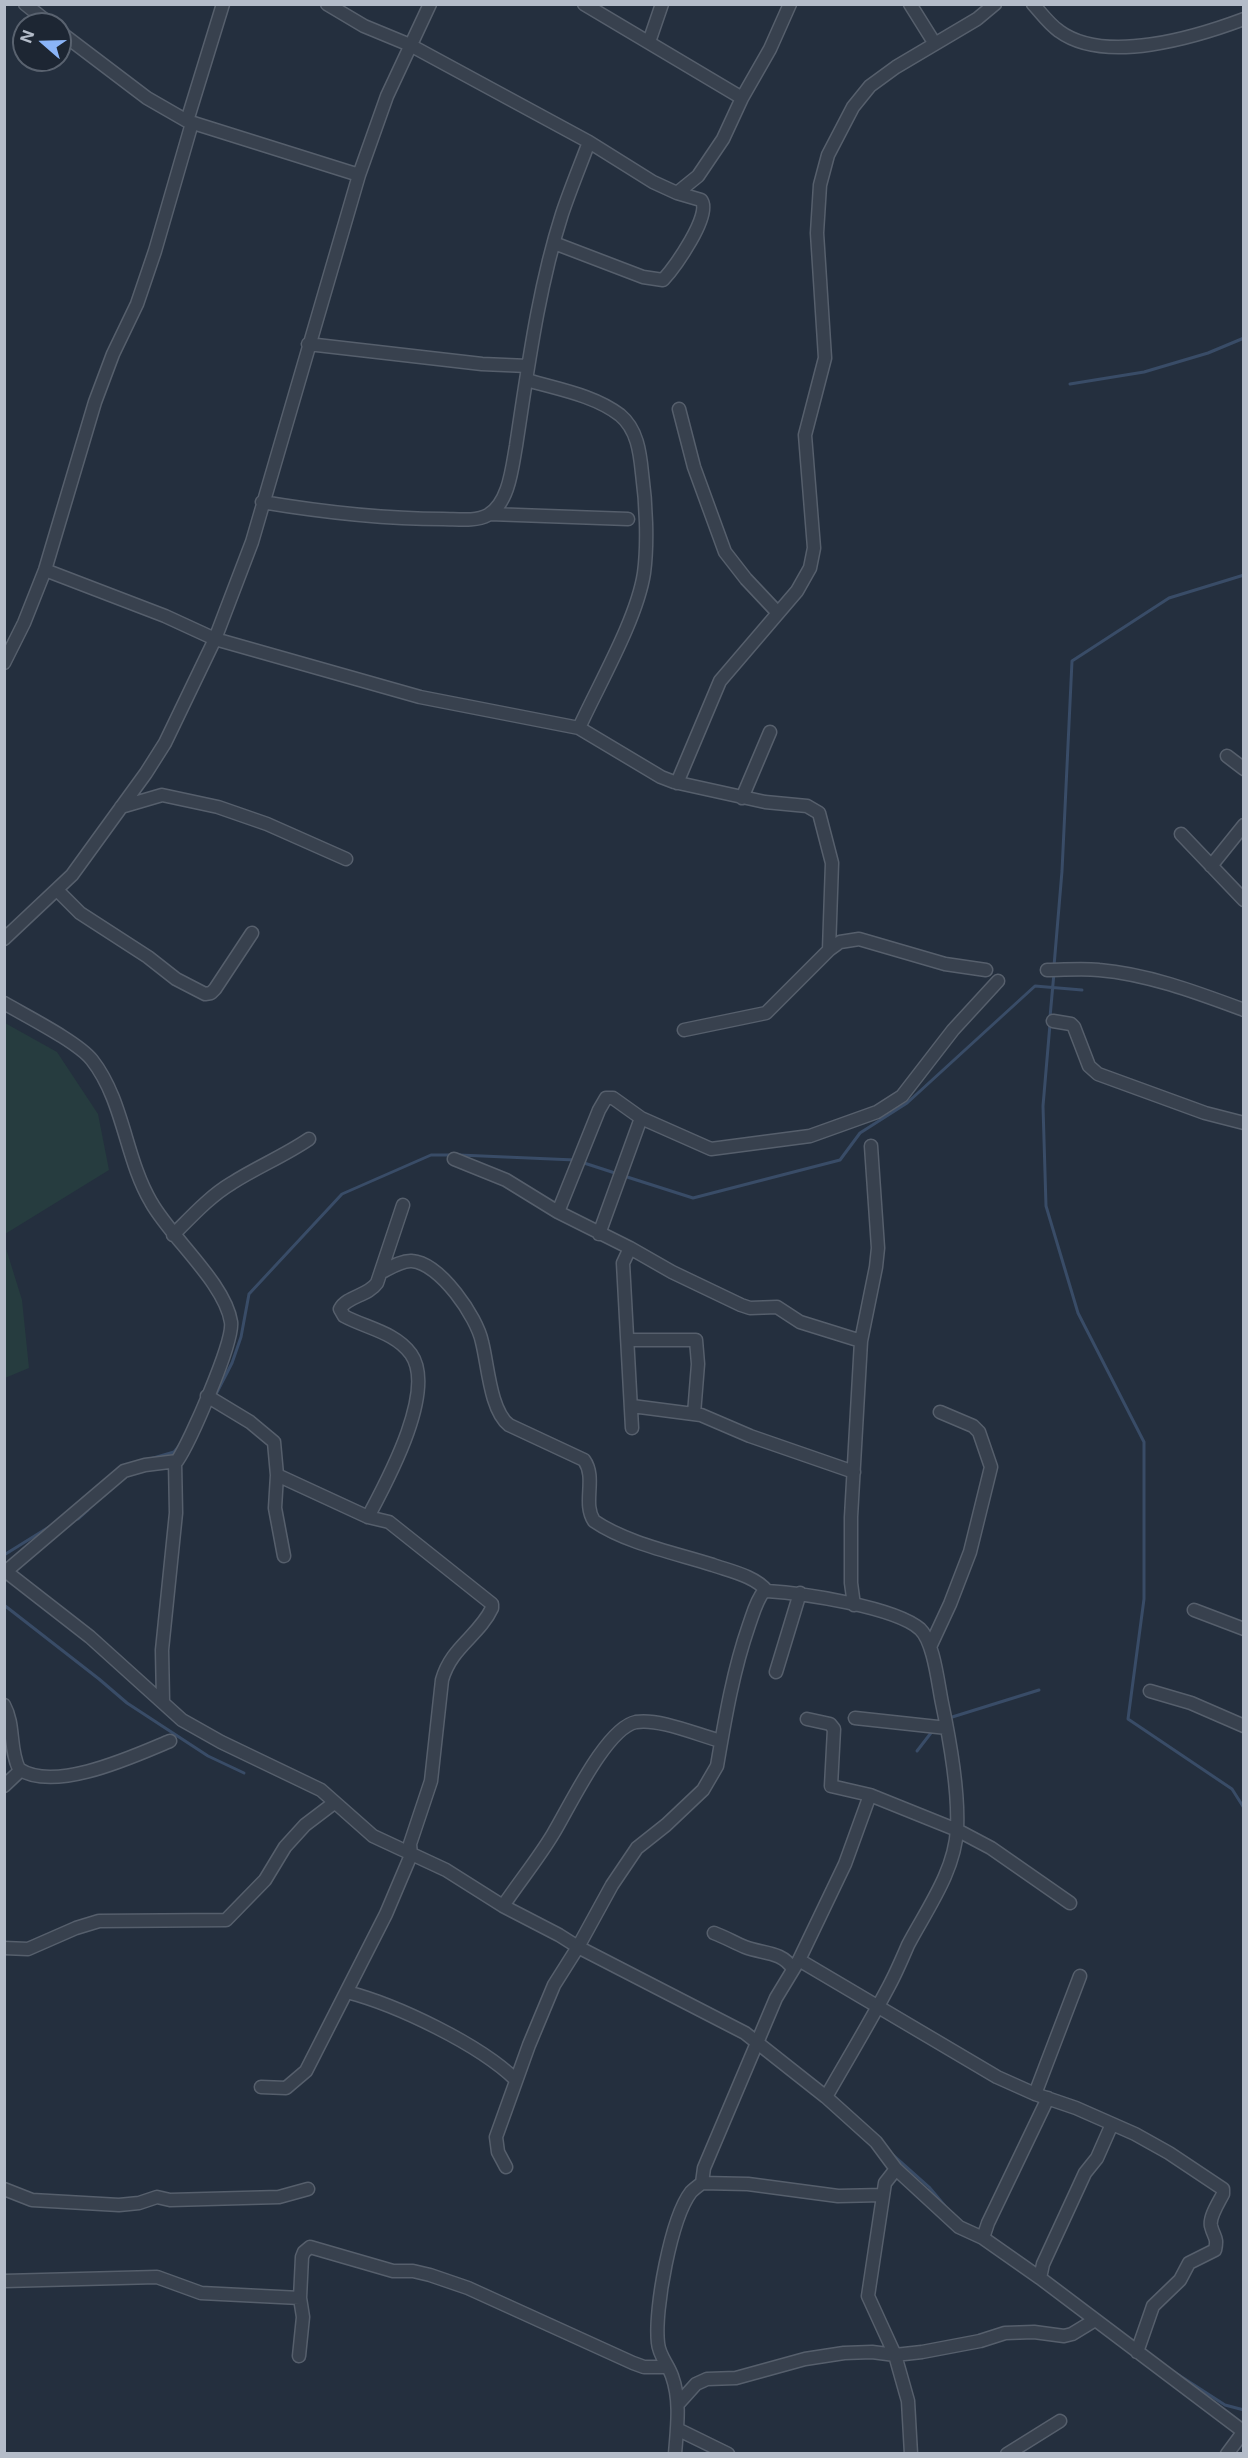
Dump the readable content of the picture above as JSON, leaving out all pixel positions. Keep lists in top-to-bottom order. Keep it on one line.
{"north":"left"}
